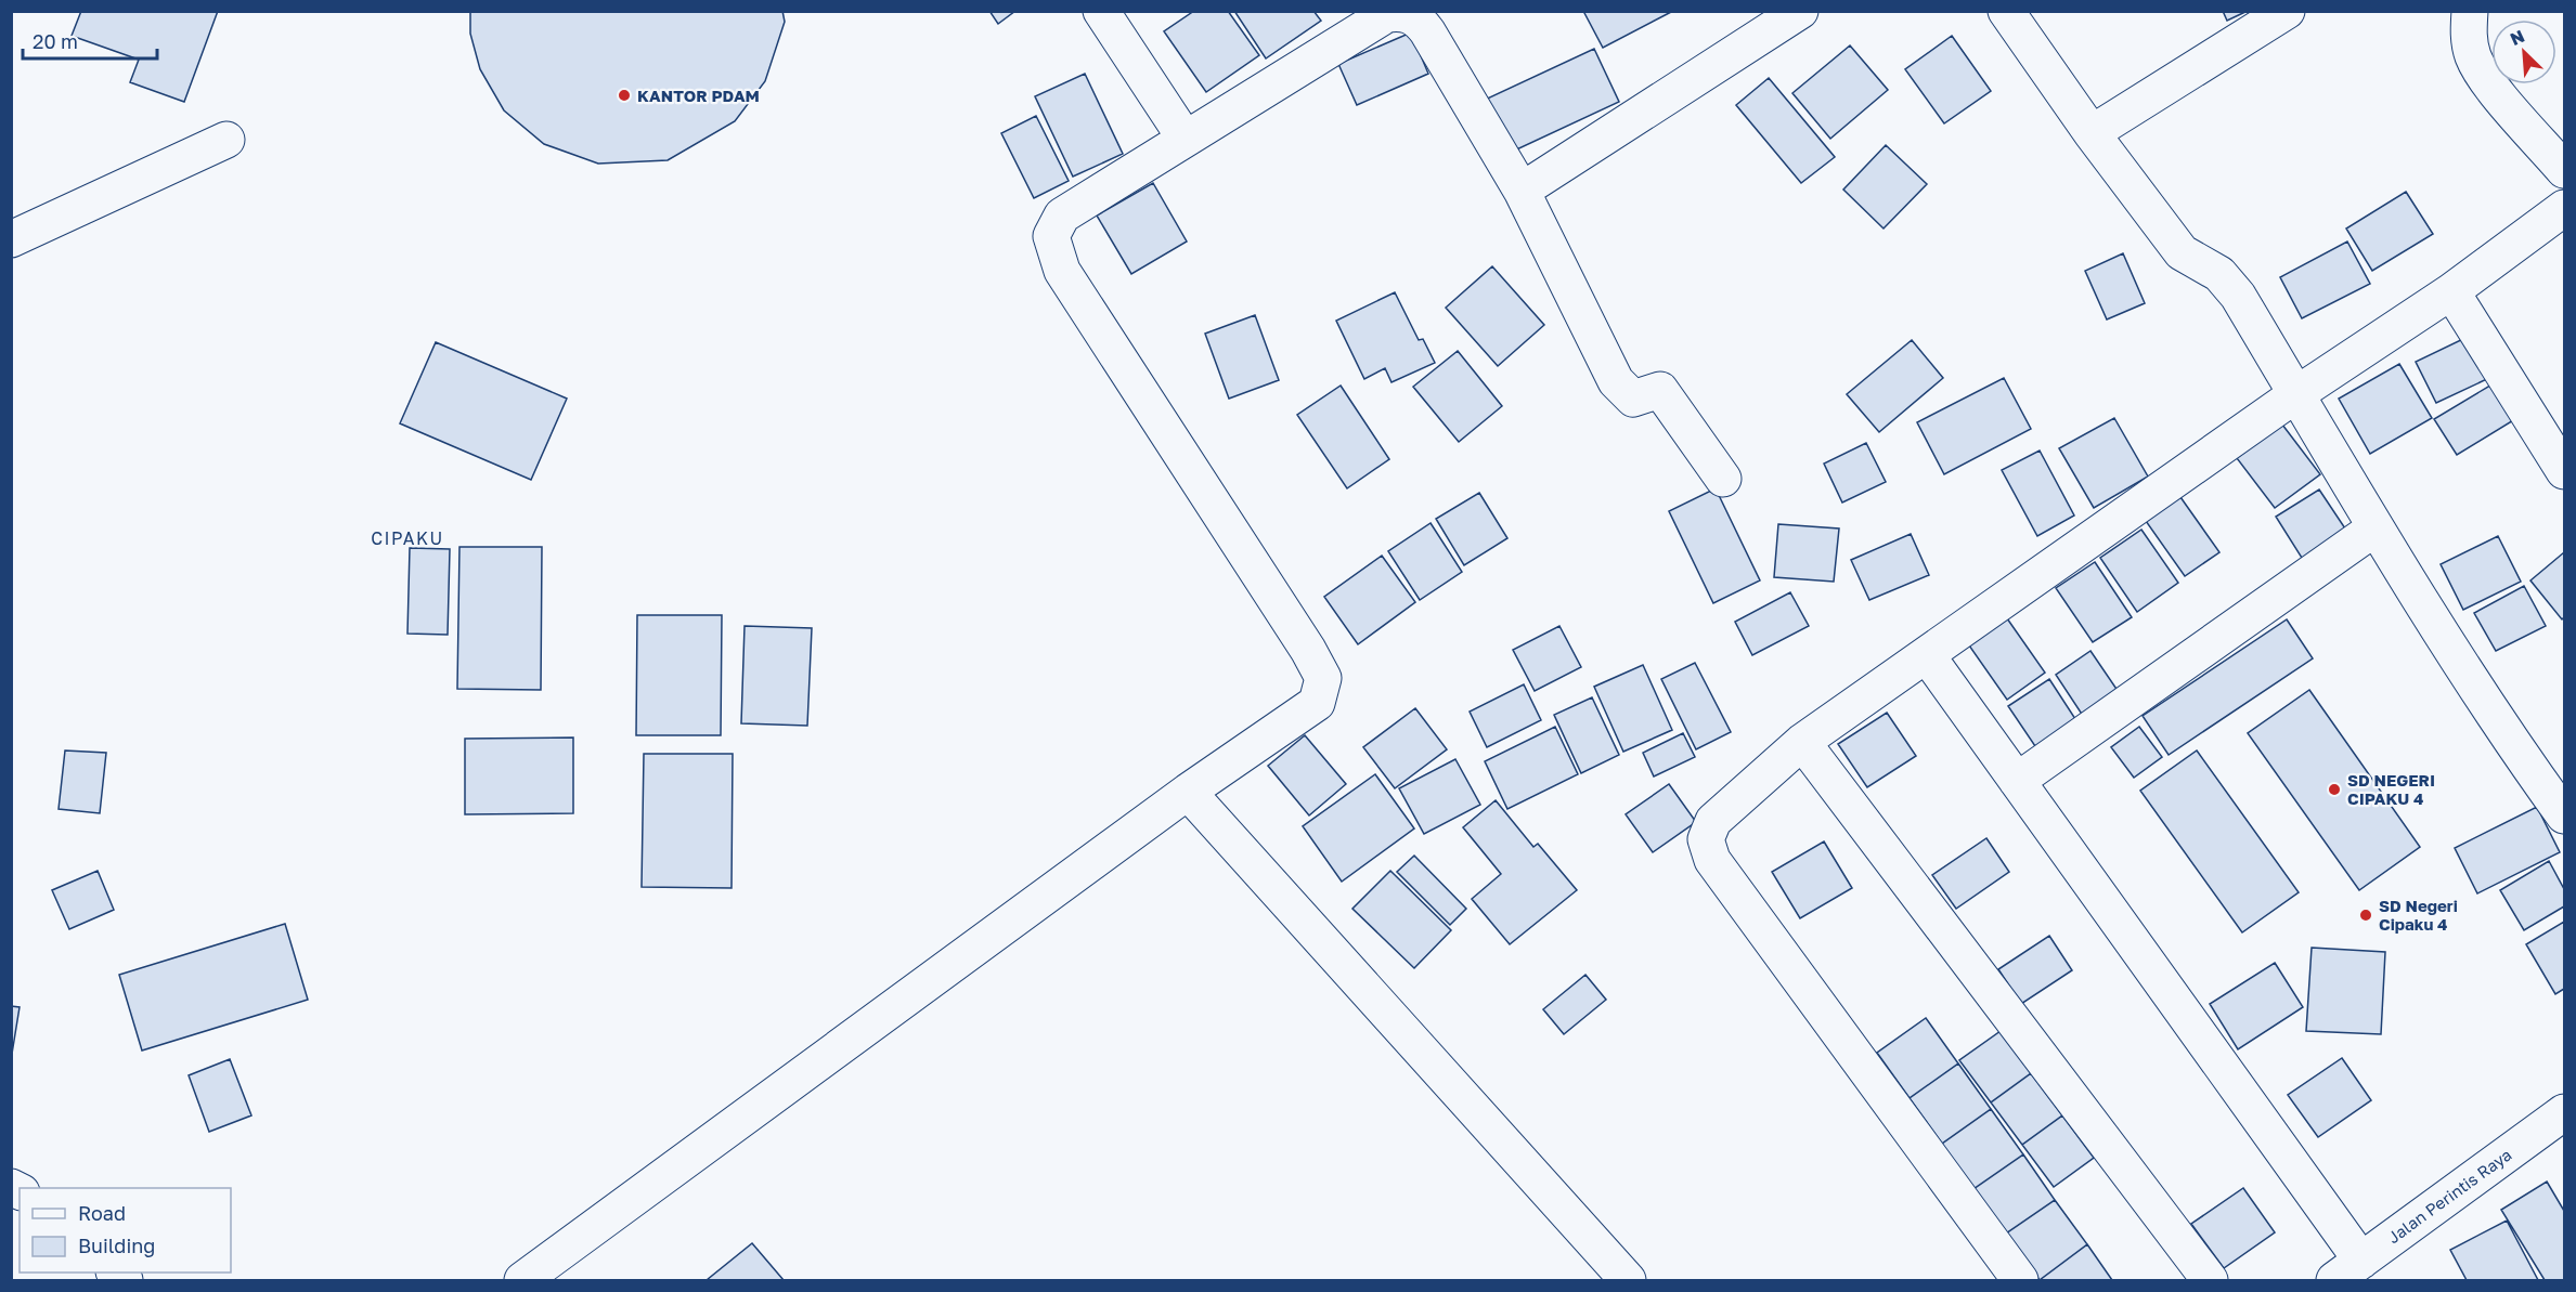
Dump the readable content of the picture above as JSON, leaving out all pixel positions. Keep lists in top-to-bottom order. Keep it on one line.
{"streets":{"street":["Jalan Perintis Raya"]},"districts":["CIPAKU"],"places":["KANTOR PDAM","SD NEGERI CIPAKU 4","SD Negeri Cipaku 4"],"legend":["Road","Building"],"scale_bar":"20 m","north":"top left"}
